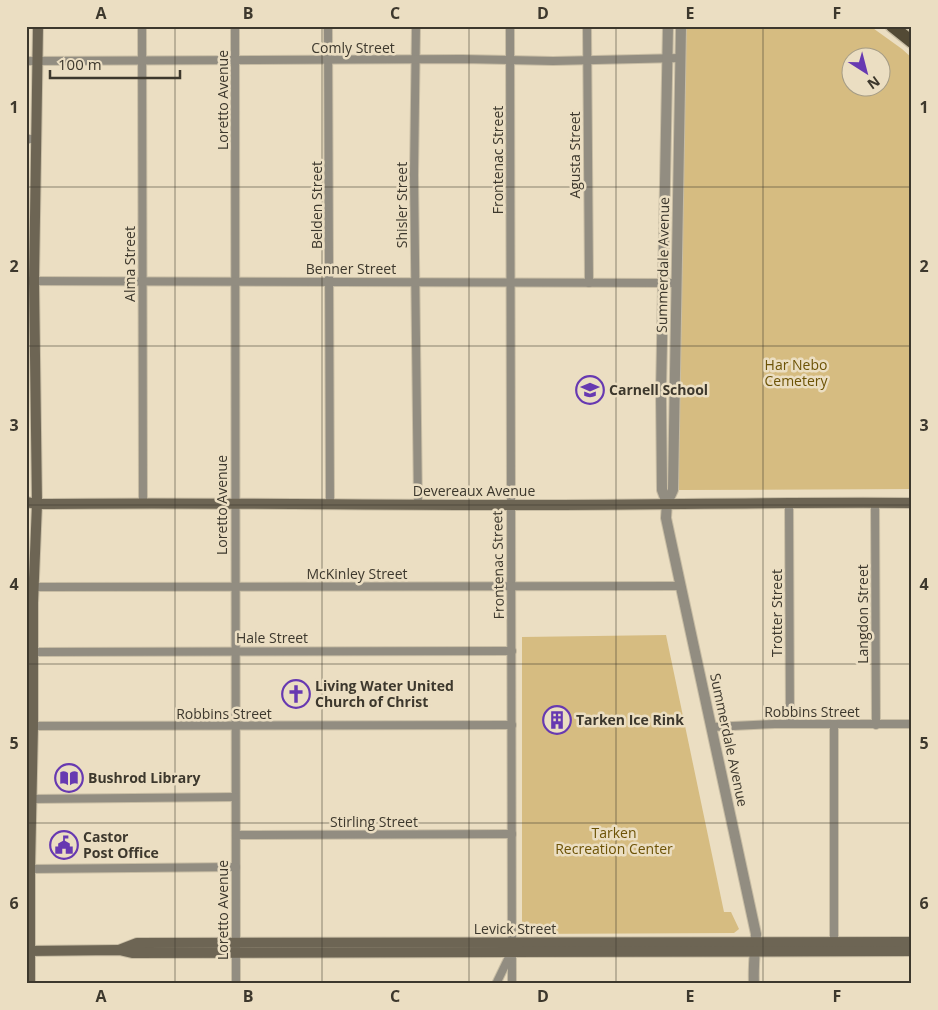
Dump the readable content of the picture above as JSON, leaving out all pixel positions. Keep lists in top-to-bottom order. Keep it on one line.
{"streets":{"main road":["Devereaux Avenue","Levick Street"],"street":["Comly Street","Loretto Avenue","Agusta Street","Frontenac Street","Belden Street","Shisler Street","Alma Street","Summerdale Avenue","Benner Street","McKinley Street","Trotter Street","Langdon Street","Hale Street","Robbins Street","Stirling Street"]},"crossings":[["Comly Street","Loretto Avenue"],["Comly Street","Agusta Street"],["Comly Street","Frontenac Street"],["Comly Street","Belden Street"],["Comly Street","Shisler Street"],["Comly Street","Alma Street"],["Comly Street","Summerdale Avenue"],["Loretto Avenue","Benner Street"],["Loretto Avenue","Devereaux Avenue"],["Loretto Avenue","McKinley Street"],["Loretto Avenue","Hale Street"],["Loretto Avenue","Robbins Street"],["Loretto Avenue","Stirling Street"],["Loretto Avenue","Levick Street"],["Agusta Street","Benner Street"],["Frontenac Street","Benner Street"],["Frontenac Street","Devereaux Avenue"],["Frontenac Street","McKinley Street"],["Frontenac Street","Hale Street"],["Frontenac Street","Robbins Street"],["Frontenac Street","Stirling Street"],["Frontenac Street","Levick Street"],["Belden Street","Benner Street"],["Belden Street","Devereaux Avenue"],["Shisler Street","Benner Street"],["Shisler Street","Devereaux Avenue"],["Alma Street","Benner Street"],["Alma Street","Devereaux Avenue"],["Summerdale Avenue","Benner Street"],["Summerdale Avenue","Devereaux Avenue"],["Summerdale Avenue","McKinley Street"],["Summerdale Avenue","Robbins Street"],["Summerdale Avenue","Levick Street"],["Devereaux Avenue","Trotter Street"],["Devereaux Avenue","Langdon Street"],["Trotter Street","Robbins Street"],["Langdon Street","Robbins Street"]],"parks":["Har Nebo Cemetery","Tarken Recreation Center"],"places":{"school or university":["Carnell School"],"church":["Living Water United Church of Christ"],"building":["Tarken Ice Rink"],"library":["Bushrod Library"],"public building":["Castor Post Office"]},"scale_bar":"100 m","north":"bottom right","grid":{"columns":["A","B","C","D","E","F"],"rows":["1","2","3","4","5","6"]}}
